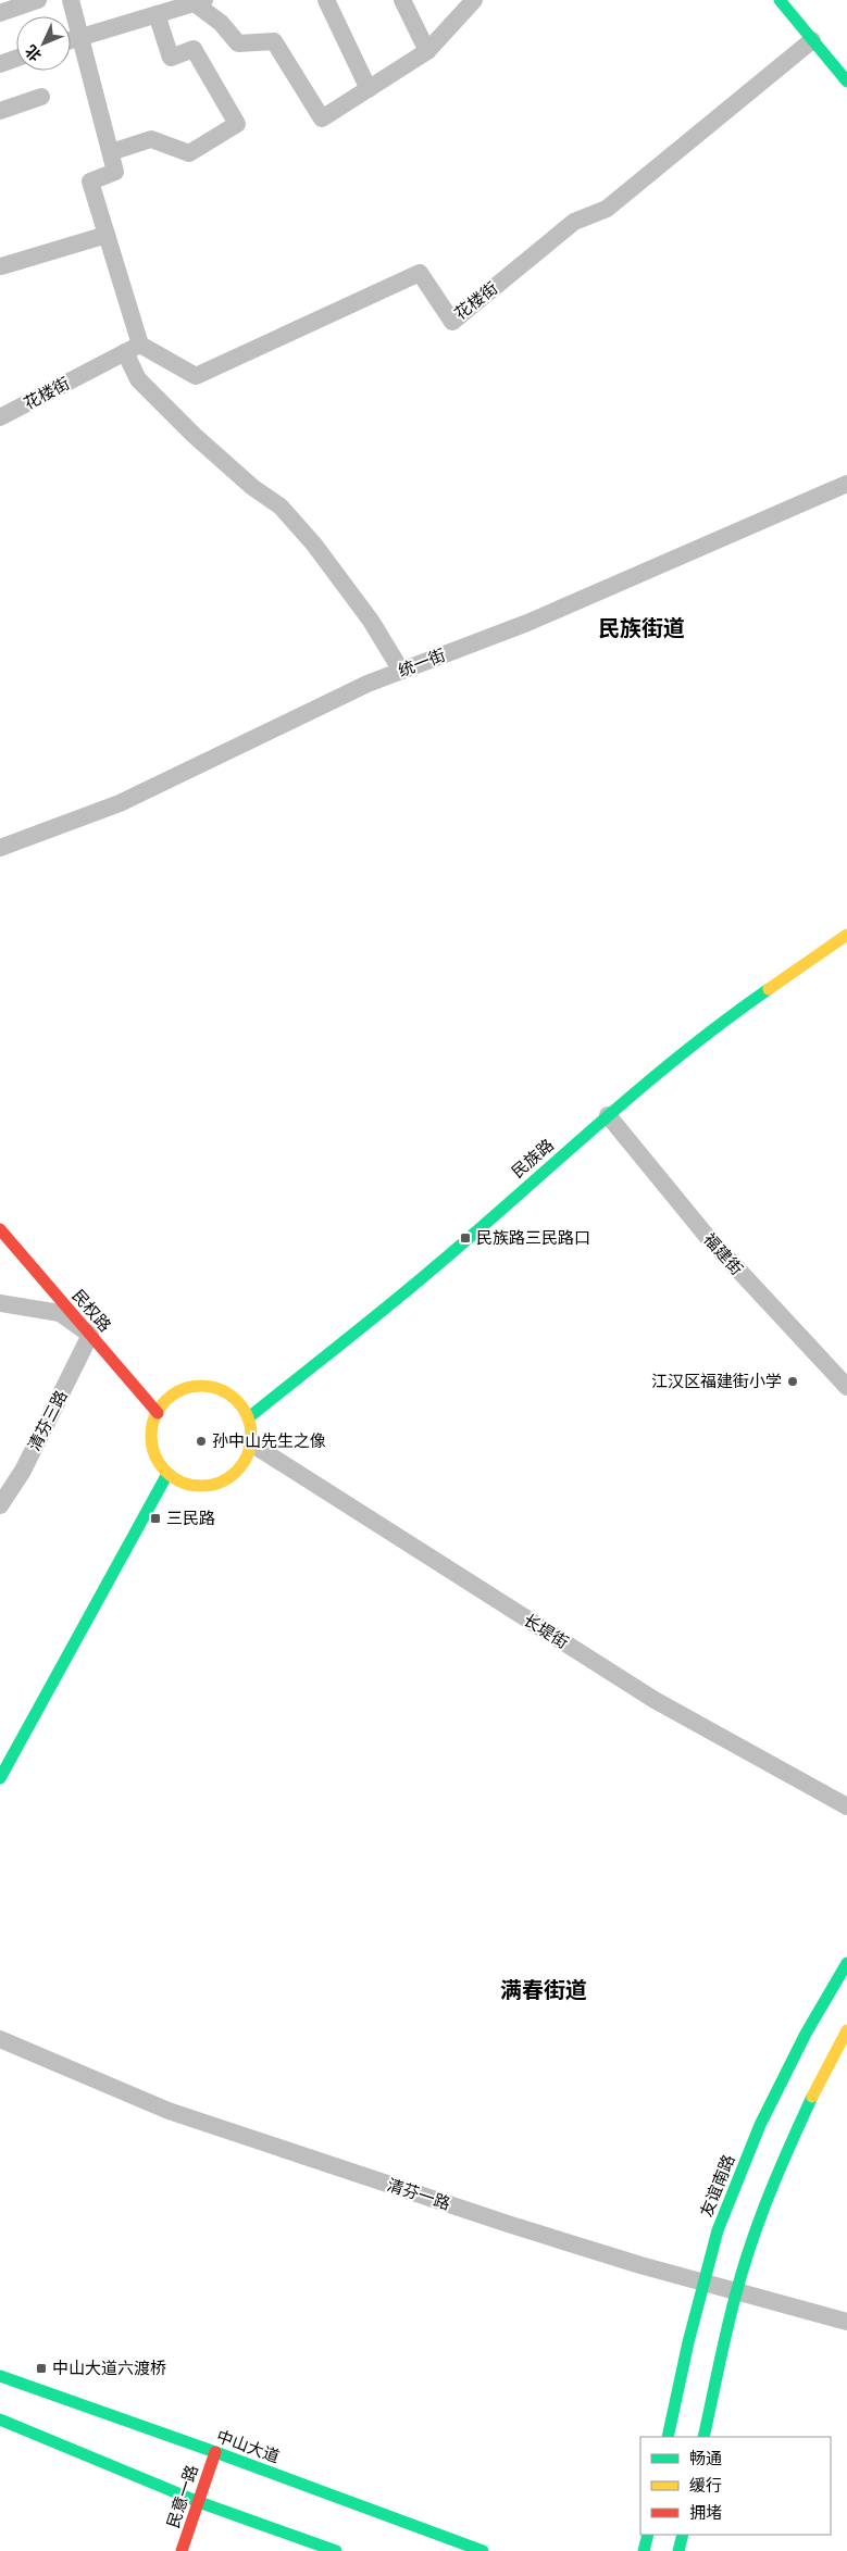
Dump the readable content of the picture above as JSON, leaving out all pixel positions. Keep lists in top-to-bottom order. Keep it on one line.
{"streets":{"main road":["民族路","民权路","友谊南路","中山大道","民意一路"],"street":["花楼街","统一街","福建街","清芬三路","长堤街","清芬一路"]},"crossings":[["民族路","福建街"],["民族路","民权路"],["民族路","长堤街"],["民权路","清芬三路"],["民权路","长堤街"],["友谊南路","清芬一路"],["中山大道","民意一路"]],"districts":["民族街道","满春街道"],"places":{"transit":["民族路三民路口","三民路","中山大道六渡桥"],"other":["江汉区福建街小学","孙中山先生之像"]},"legend":["畅通","缓行","拥堵"],"north":"bottom left"}
